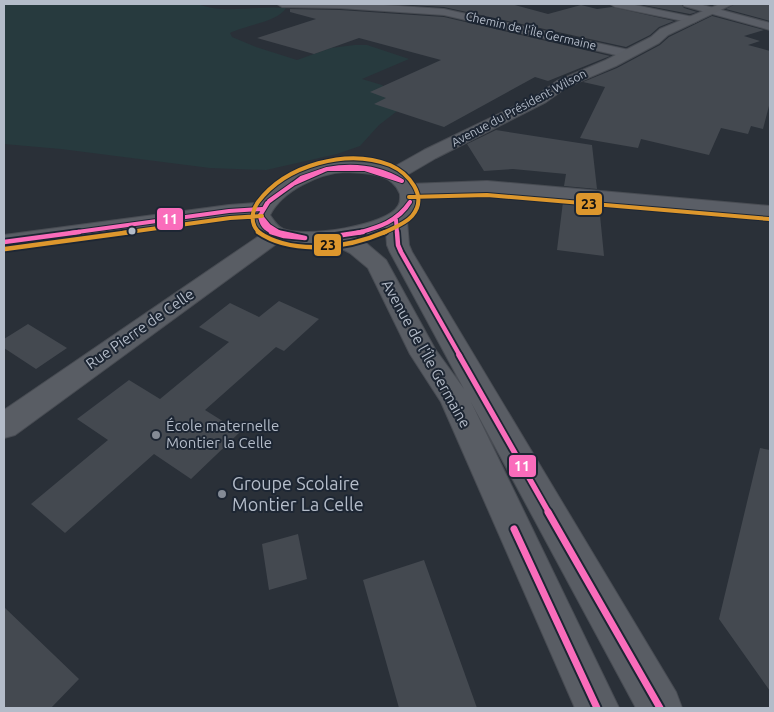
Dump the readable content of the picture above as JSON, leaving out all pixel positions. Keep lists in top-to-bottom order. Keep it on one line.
{"streets":{"street":["Chemin de l'Île Germaine","Avenue du Président Wilson","Rue Pierre de Celle","Avenue de l'Île Germaine"]},"crossings":[["Chemin de l'Île Germaine","Avenue du Président Wilson"]],"places":["École maternelle Montier la Celle","Groupe Scolaire Montier La Celle"],"lines":["transit line 23","transit line 11"]}
